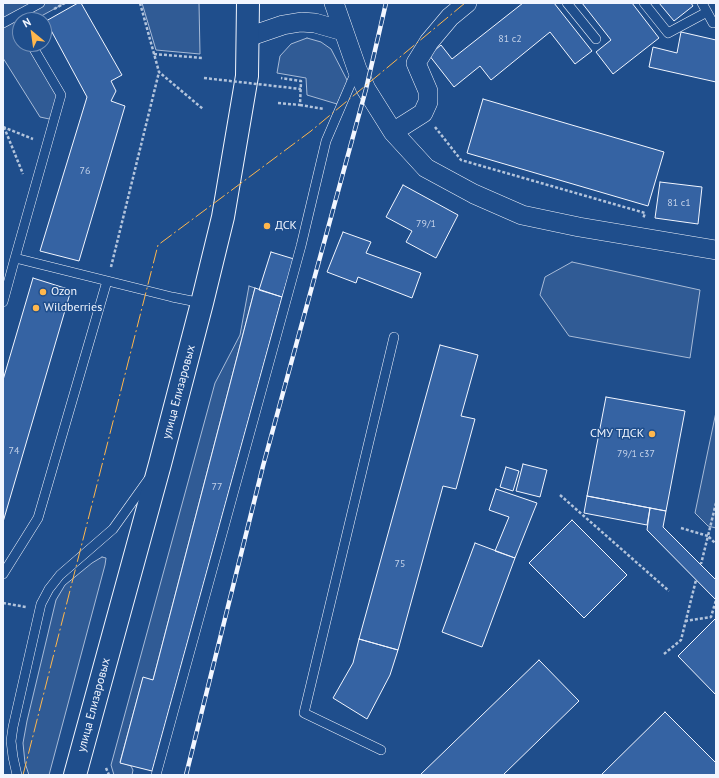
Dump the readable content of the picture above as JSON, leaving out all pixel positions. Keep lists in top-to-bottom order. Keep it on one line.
{"streets":{"main road":["улица Елизаровых"]},"places":["ДСК","Ozon","Wildberries","СМУ ТДСК"],"house_numbers":["81 с2","76","81 с1","79/1","74","79/1 с37","77","75"],"north":"top left"}
